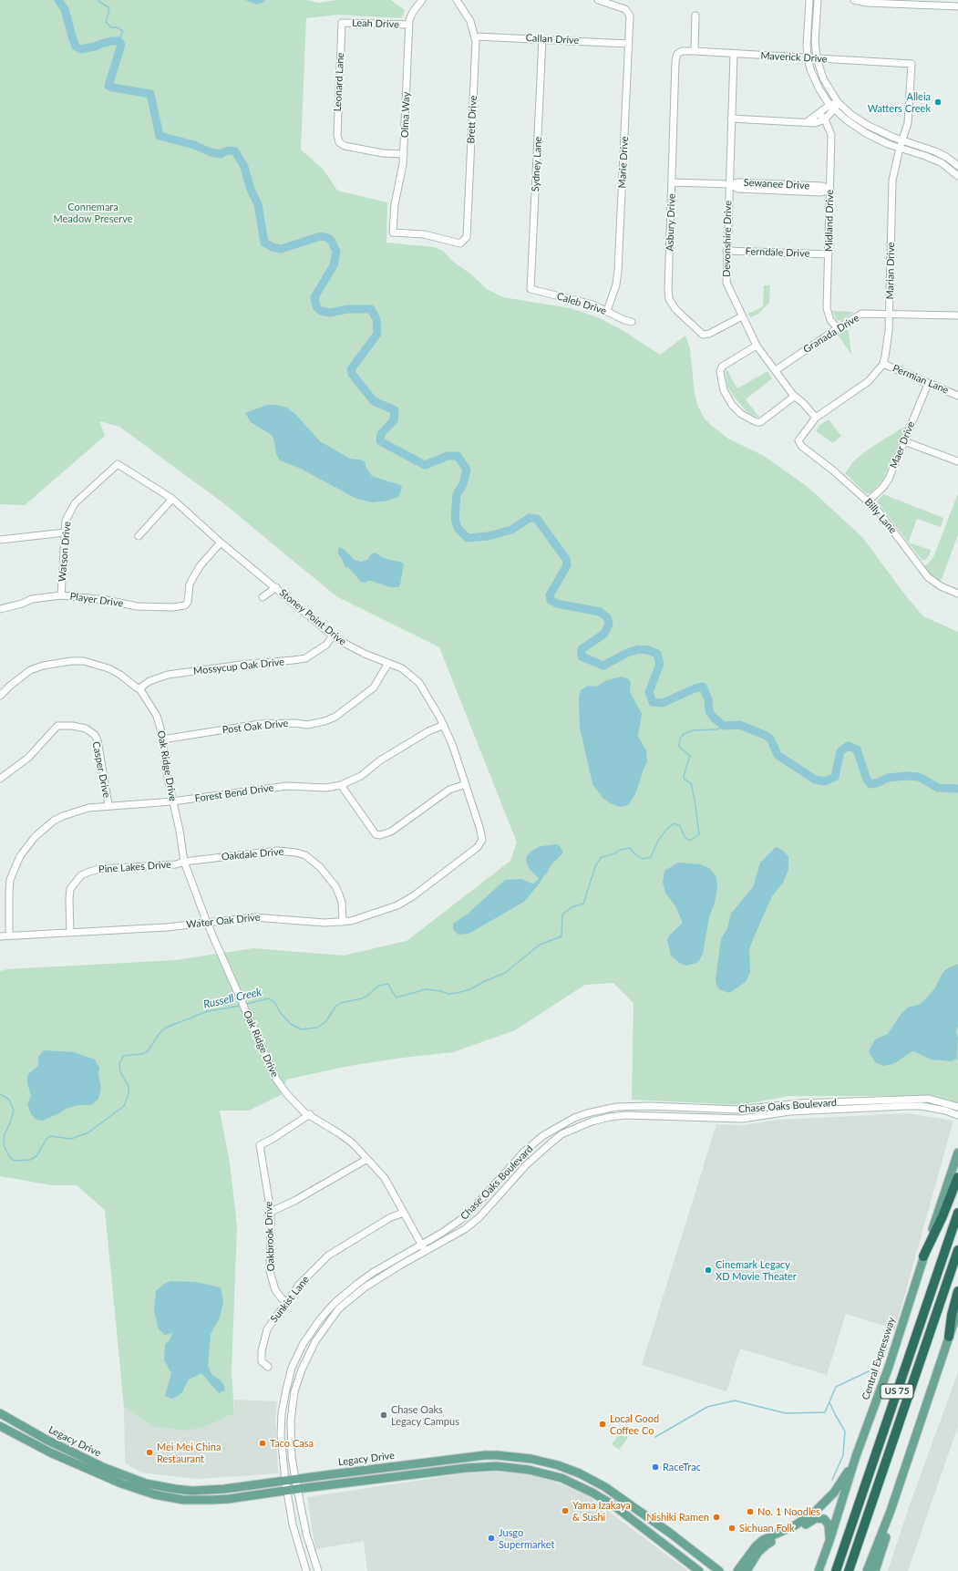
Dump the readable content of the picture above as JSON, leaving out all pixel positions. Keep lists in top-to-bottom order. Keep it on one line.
{"streets":{"highway":["US 75"],"main road":["Central Expressway","Legacy Drive"],"street":["Leah Drive","Callan Drive","Maverick Drive","Leonard Lane","Olma Way","Brett Drive","Marie Drive","Sydney Lane","Sewanee Drive","Midland Drive","Asbury Drive","Devonshire Drive","Ferndale Drive","Marian Drive","Caleb Drive","Granada Drive","Permian Lane","Maer Drive","Billy Lane","Watson Drive","Player Drive","Stoney Point Drive","Mossycup Oak Drive","Post Oak Drive","Oak Ridge Drive","Casper Drive","Forest Bend Drive","Oakdale Drive","Pine Lakes Drive","Water Oak Drive","Chase Oaks Boulevard","Oakbrook Drive","Sunkist Lane"]},"crossings":[["Leah Drive","Leonard Lane"],["Leah Drive","Olma Way"],["Callan Drive","Brett Drive"],["Callan Drive","Marie Drive"],["Callan Drive","Sydney Lane"],["Maverick Drive","Asbury Drive"],["Maverick Drive","Devonshire Drive"],["Maverick Drive","Marian Drive"],["Leonard Lane","Olma Way"],["Olma Way","Brett Drive"],["Marie Drive","Caleb Drive"],["Sydney Lane","Caleb Drive"],["Sewanee Drive","Midland Drive"],["Sewanee Drive","Asbury Drive"],["Sewanee Drive","Devonshire Drive"],["Midland Drive","Ferndale Drive"],["Midland Drive","Granada Drive"],["Asbury Drive","Devonshire Drive"],["Devonshire Drive","Ferndale Drive"],["Devonshire Drive","Granada Drive"],["Devonshire Drive","Billy Lane"],["Marian Drive","Granada Drive"],["Marian Drive","Permian Lane"],["Permian Lane","Maer Drive"],["Maer Drive","Billy Lane"],["Watson Drive","Player Drive"],["Watson Drive","Stoney Point Drive"],["Player Drive","Stoney Point Drive"],["Stoney Point Drive","Mossycup Oak Drive"],["Stoney Point Drive","Post Oak Drive"],["Stoney Point Drive","Forest Bend Drive"],["Stoney Point Drive","Water Oak Drive"],["Mossycup Oak Drive","Oak Ridge Drive"],["Post Oak Drive","Oak Ridge Drive"],["Oak Ridge Drive","Forest Bend Drive"],["Oak Ridge Drive","Oakdale Drive"],["Oak Ridge Drive","Pine Lakes Drive"],["Oak Ridge Drive","Water Oak Drive"],["Oak Ridge Drive","Chase Oaks Boulevard"],["Oak Ridge Drive","Oakbrook Drive"],["Oak Ridge Drive","Sunkist Lane"],["Casper Drive","Forest Bend Drive"],["Forest Bend Drive","Water Oak Drive"],["Oakdale Drive","Pine Lakes Drive"],["Oakdale Drive","Water Oak Drive"],["Pine Lakes Drive","Water Oak Drive"],["Chase Oaks Boulevard","Legacy Drive"],["Oakbrook Drive","Sunkist Lane"]],"water":["Russell Creek"],"parks":["Connemara Meadow Preserve"],"places":["Alleia Watters Creek","Cinemark Legacy XD Movie Theater","Chase Oaks Legacy Campus","Local Good Coffee Co","Taco Casa","Mei Mei China Restaurant","RaceTrac","Yama Izakaya & Sushi","No. 1 Noodles","Nishiki Ramen","Sichuan Folk","Jusgo Supermarket"]}
